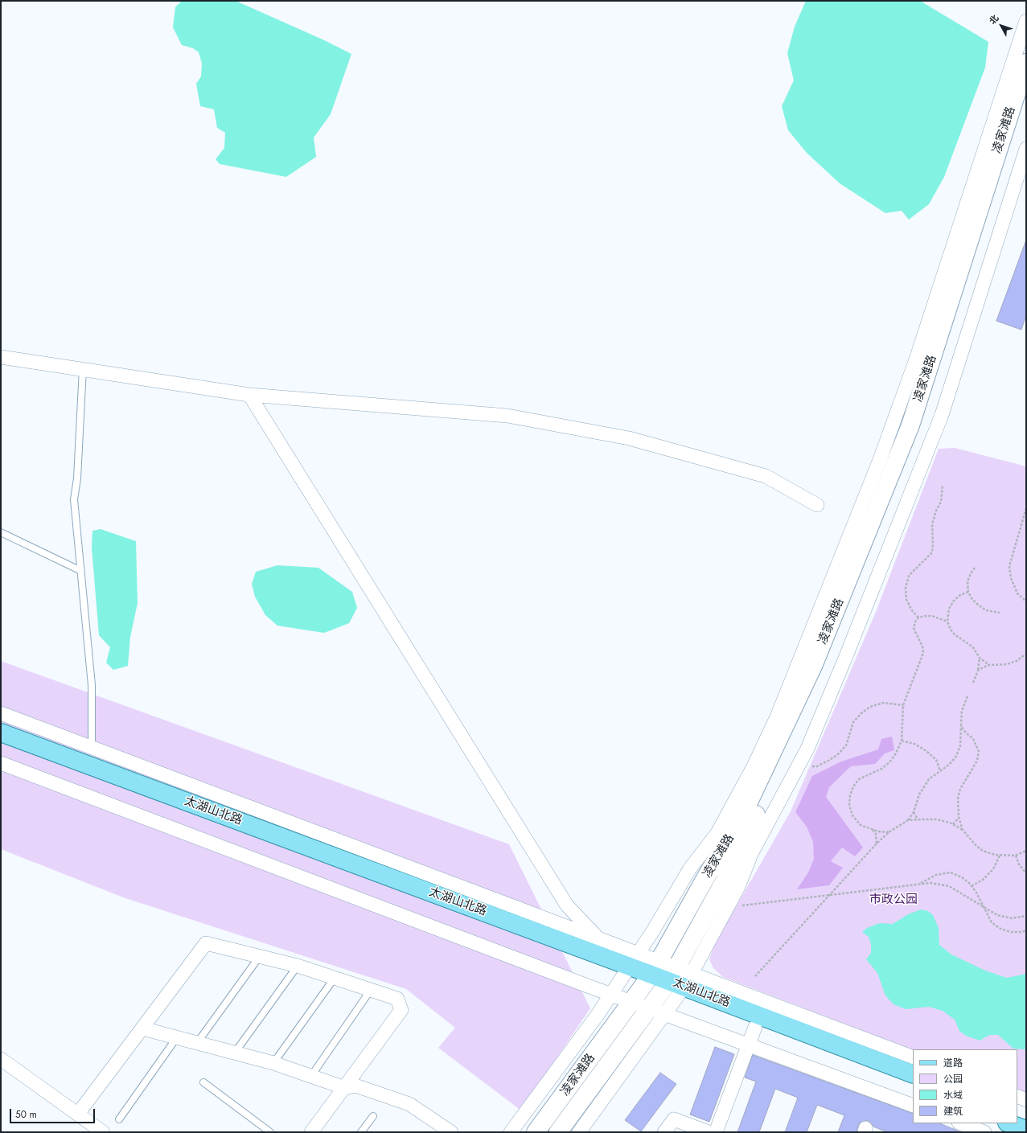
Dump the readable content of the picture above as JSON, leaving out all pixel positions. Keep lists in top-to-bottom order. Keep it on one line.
{"streets":{"main road":["凌家滩路","太湖山北路"]},"crossings":[["凌家滩路","太湖山北路"]],"parks":["市政公园"],"legend":["道路","公园","水域","建筑"],"scale_bar":"50 m","north":"top left"}
